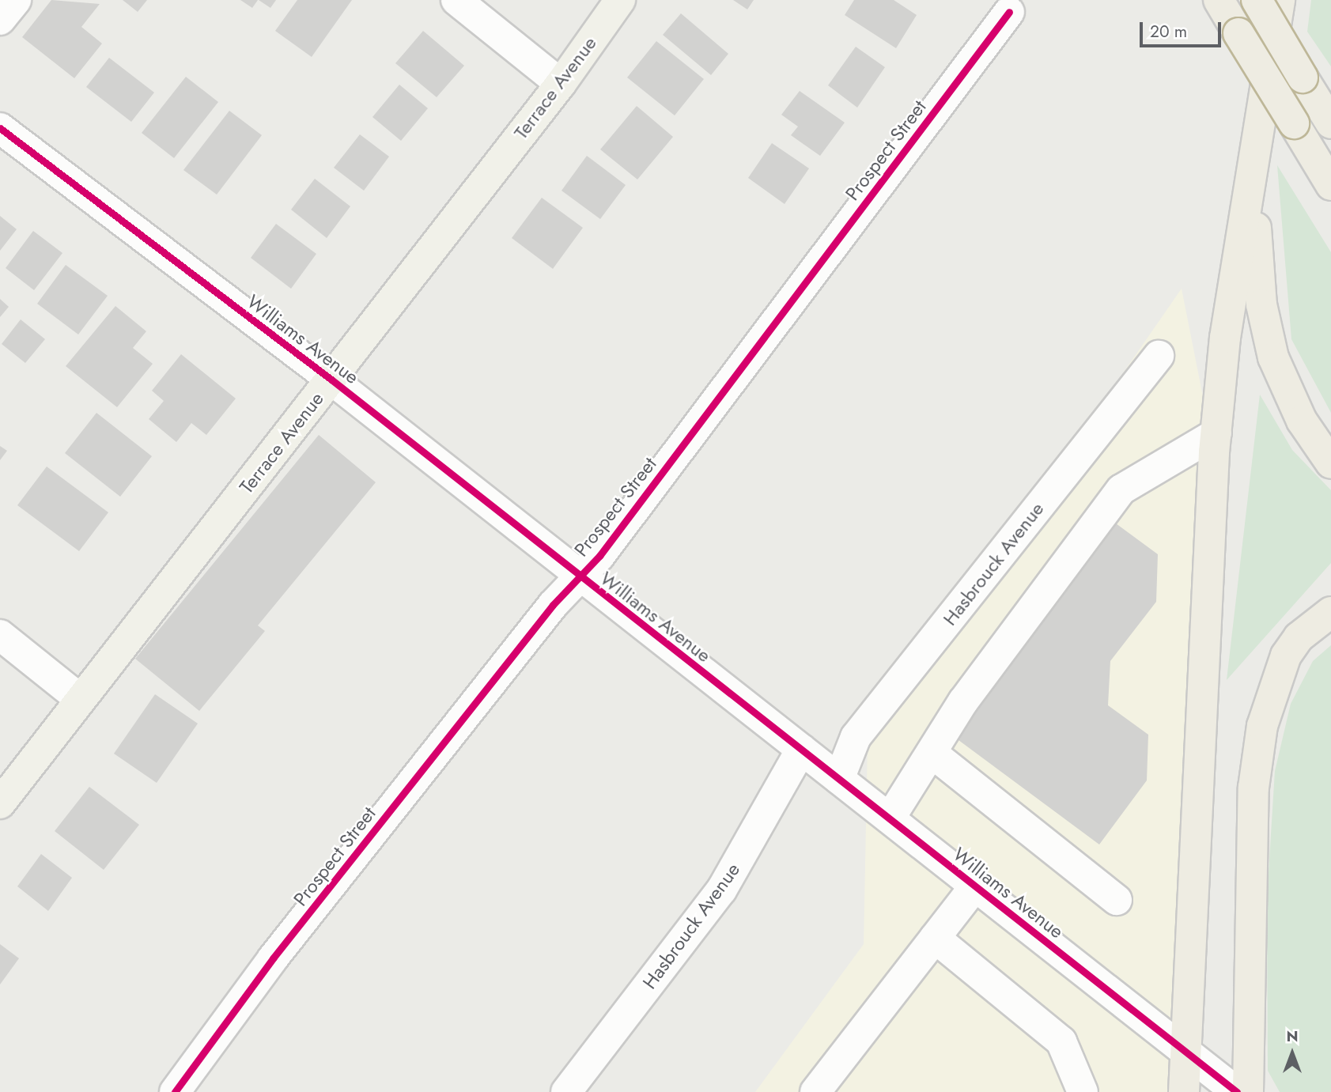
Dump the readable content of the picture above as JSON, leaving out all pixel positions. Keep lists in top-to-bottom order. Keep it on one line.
{"streets":{"main road":["Terrace Avenue"],"street":["Prospect Street","Williams Avenue","Hasbrouck Avenue"]},"crossings":[["Terrace Avenue","Williams Avenue"],["Prospect Street","Williams Avenue"],["Williams Avenue","Hasbrouck Avenue"]],"scale_bar":"20 m","north":"top"}
